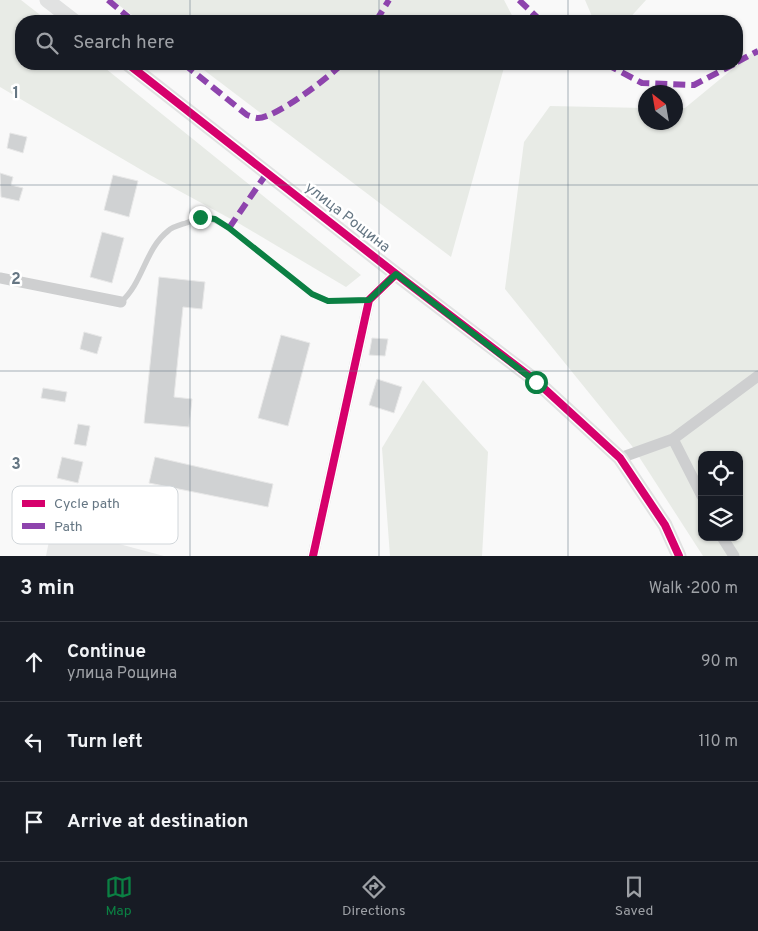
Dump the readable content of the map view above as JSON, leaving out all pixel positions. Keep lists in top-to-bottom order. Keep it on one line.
{"streets":{"street":["улица Рощина"]},"legend":["Cycle path","Path"],"north":"top left","page":{"search":"Search here","heading":["3 min","Walk · 200 m"],"list":[["Continue","улица Рощина","90 m"],["Turn left","110 m"],"Arrive at destination"],"nav":["Map","Directions","Saved"]},"grid":{"rows":["1","2","3"]}}
